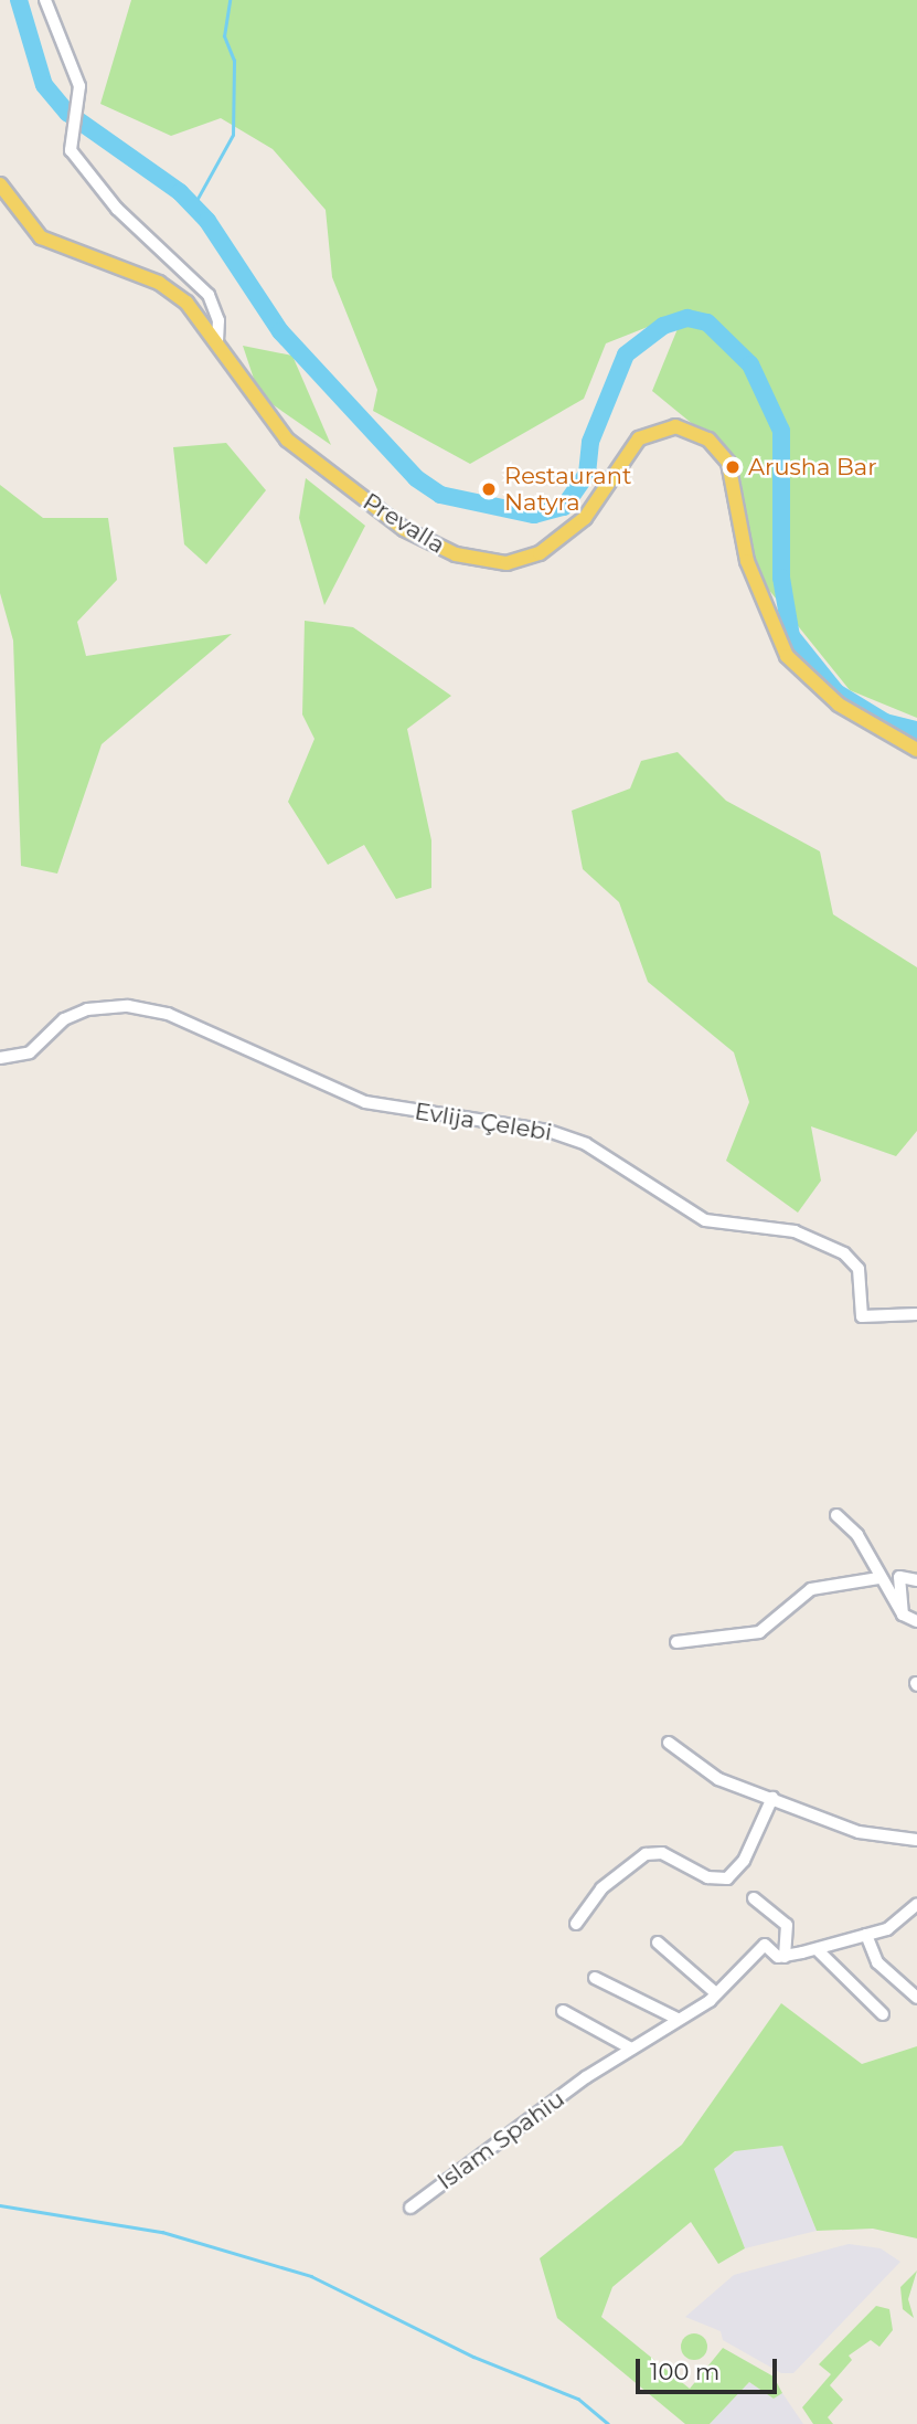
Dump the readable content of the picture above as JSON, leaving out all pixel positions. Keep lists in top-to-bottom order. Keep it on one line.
{"streets":{"main road":["Prevalla"],"street":["Evlija Çelebi","Islam Spahiu"]},"places":["Arusha Bar","Restaurant Natyra"],"scale_bar":"100 m"}
